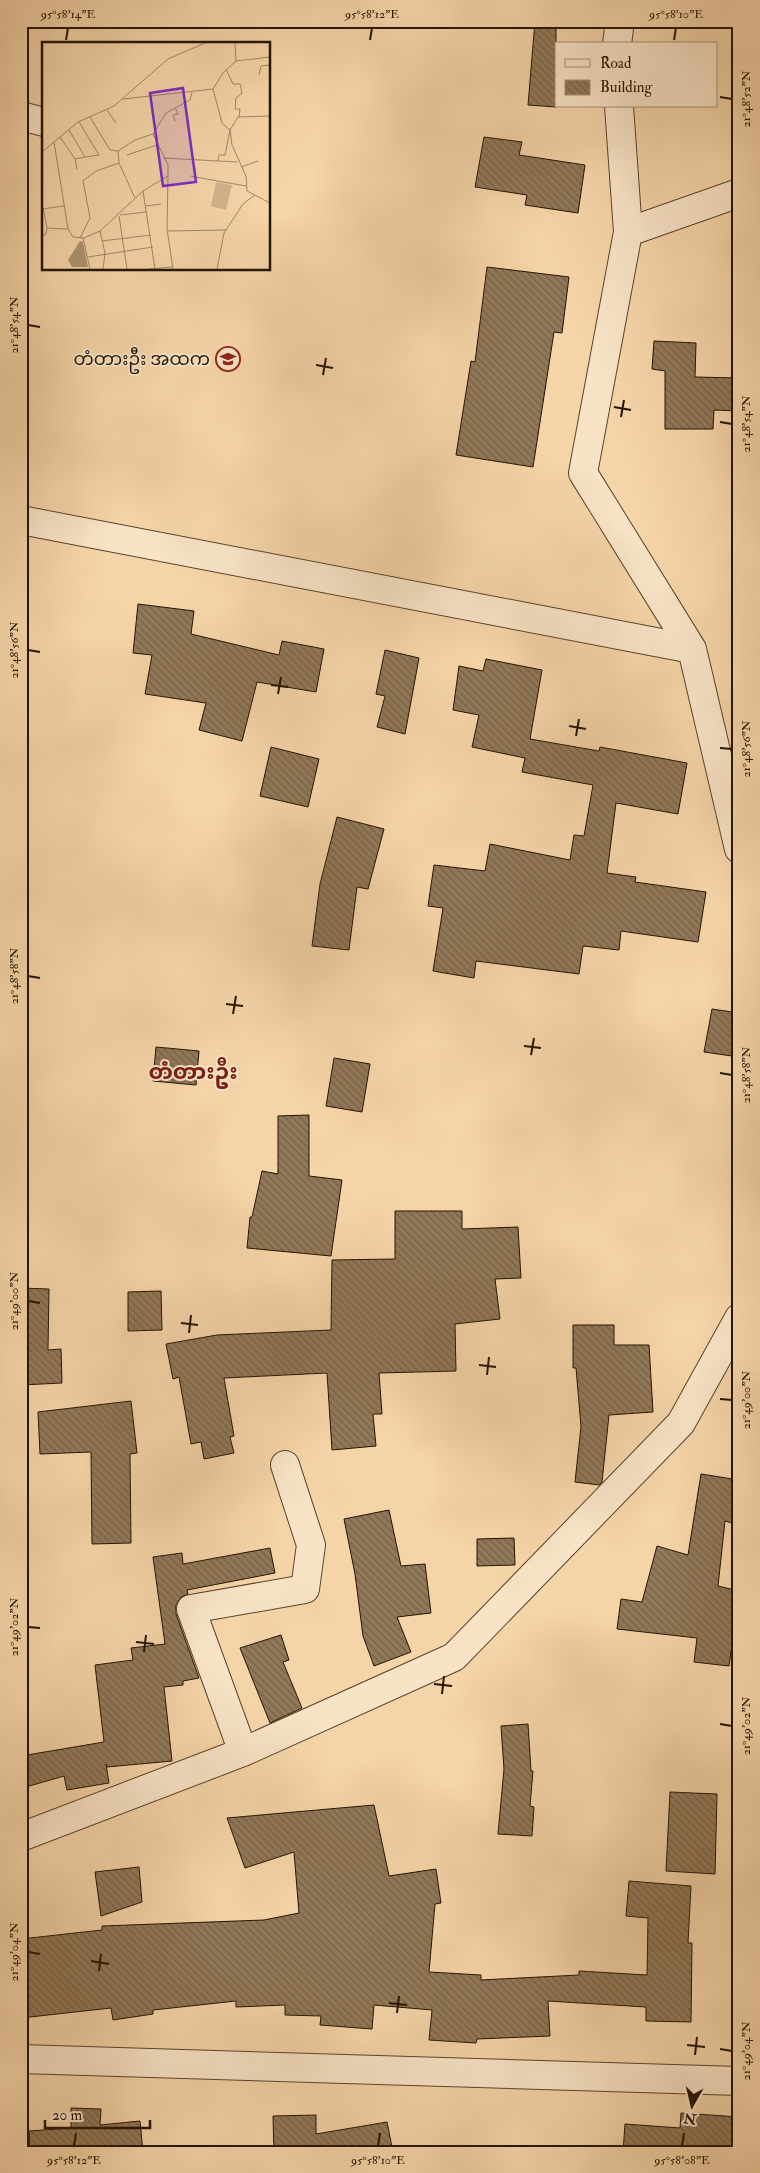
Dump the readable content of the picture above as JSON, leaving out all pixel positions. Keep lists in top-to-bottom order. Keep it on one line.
{"districts":["တံတားဦး"],"places":{"school or university":["တံတားဦး အထက"]},"legend":["Road","Building"],"scale_bar":"20 m","north":"bottom","coordinates":["95°58'14\"E","95°58'12\"E","95°58'10\"E","21°48'52\"N","21°48'54\"N","21°48'56\"N","21°48'58\"N","21°49'00\"N","21°49'02\"N","21°49'04\"N","95°58'08\"E"]}
